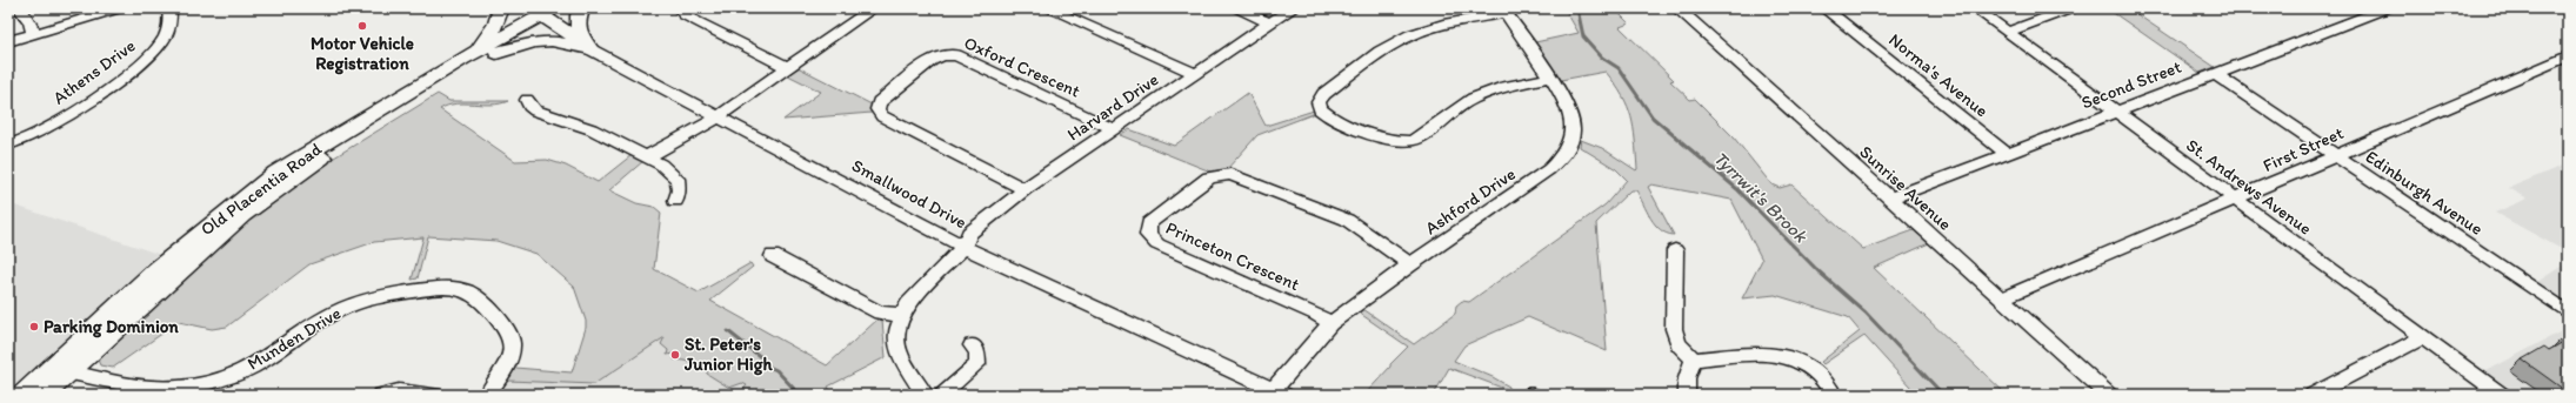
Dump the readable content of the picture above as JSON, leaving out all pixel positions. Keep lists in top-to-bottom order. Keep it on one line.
{"streets":{"main road":["Old Placentia Road","Smallwood Drive"],"street":["Oxford Crescent","Athens Drive","Norma's Avenue","Second Street","Harvard Drive","First Street","St. Andrews Avenue","Sunrise Avenue","Edinburgh Avenue","Ashford Drive","Princeton Crescent","Munden Drive"]},"crossings":[["Oxford Crescent","Harvard Drive"],["Norma's Avenue","Second Street"],["Second Street","St. Andrews Avenue"],["Second Street","Sunrise Avenue"],["Second Street","Edinburgh Avenue"],["Harvard Drive","Smallwood Drive"],["First Street","St. Andrews Avenue"],["First Street","Sunrise Avenue"],["First Street","Edinburgh Avenue"],["Old Placentia Road","Smallwood Drive"],["Old Placentia Road","Munden Drive"],["Smallwood Drive","Ashford Drive"],["Ashford Drive","Princeton Crescent"]],"water":["Tyrrwit's Brook"],"places":["Motor Vehicle Registration","Parking Dominion","St. Peter's Junior High"]}
